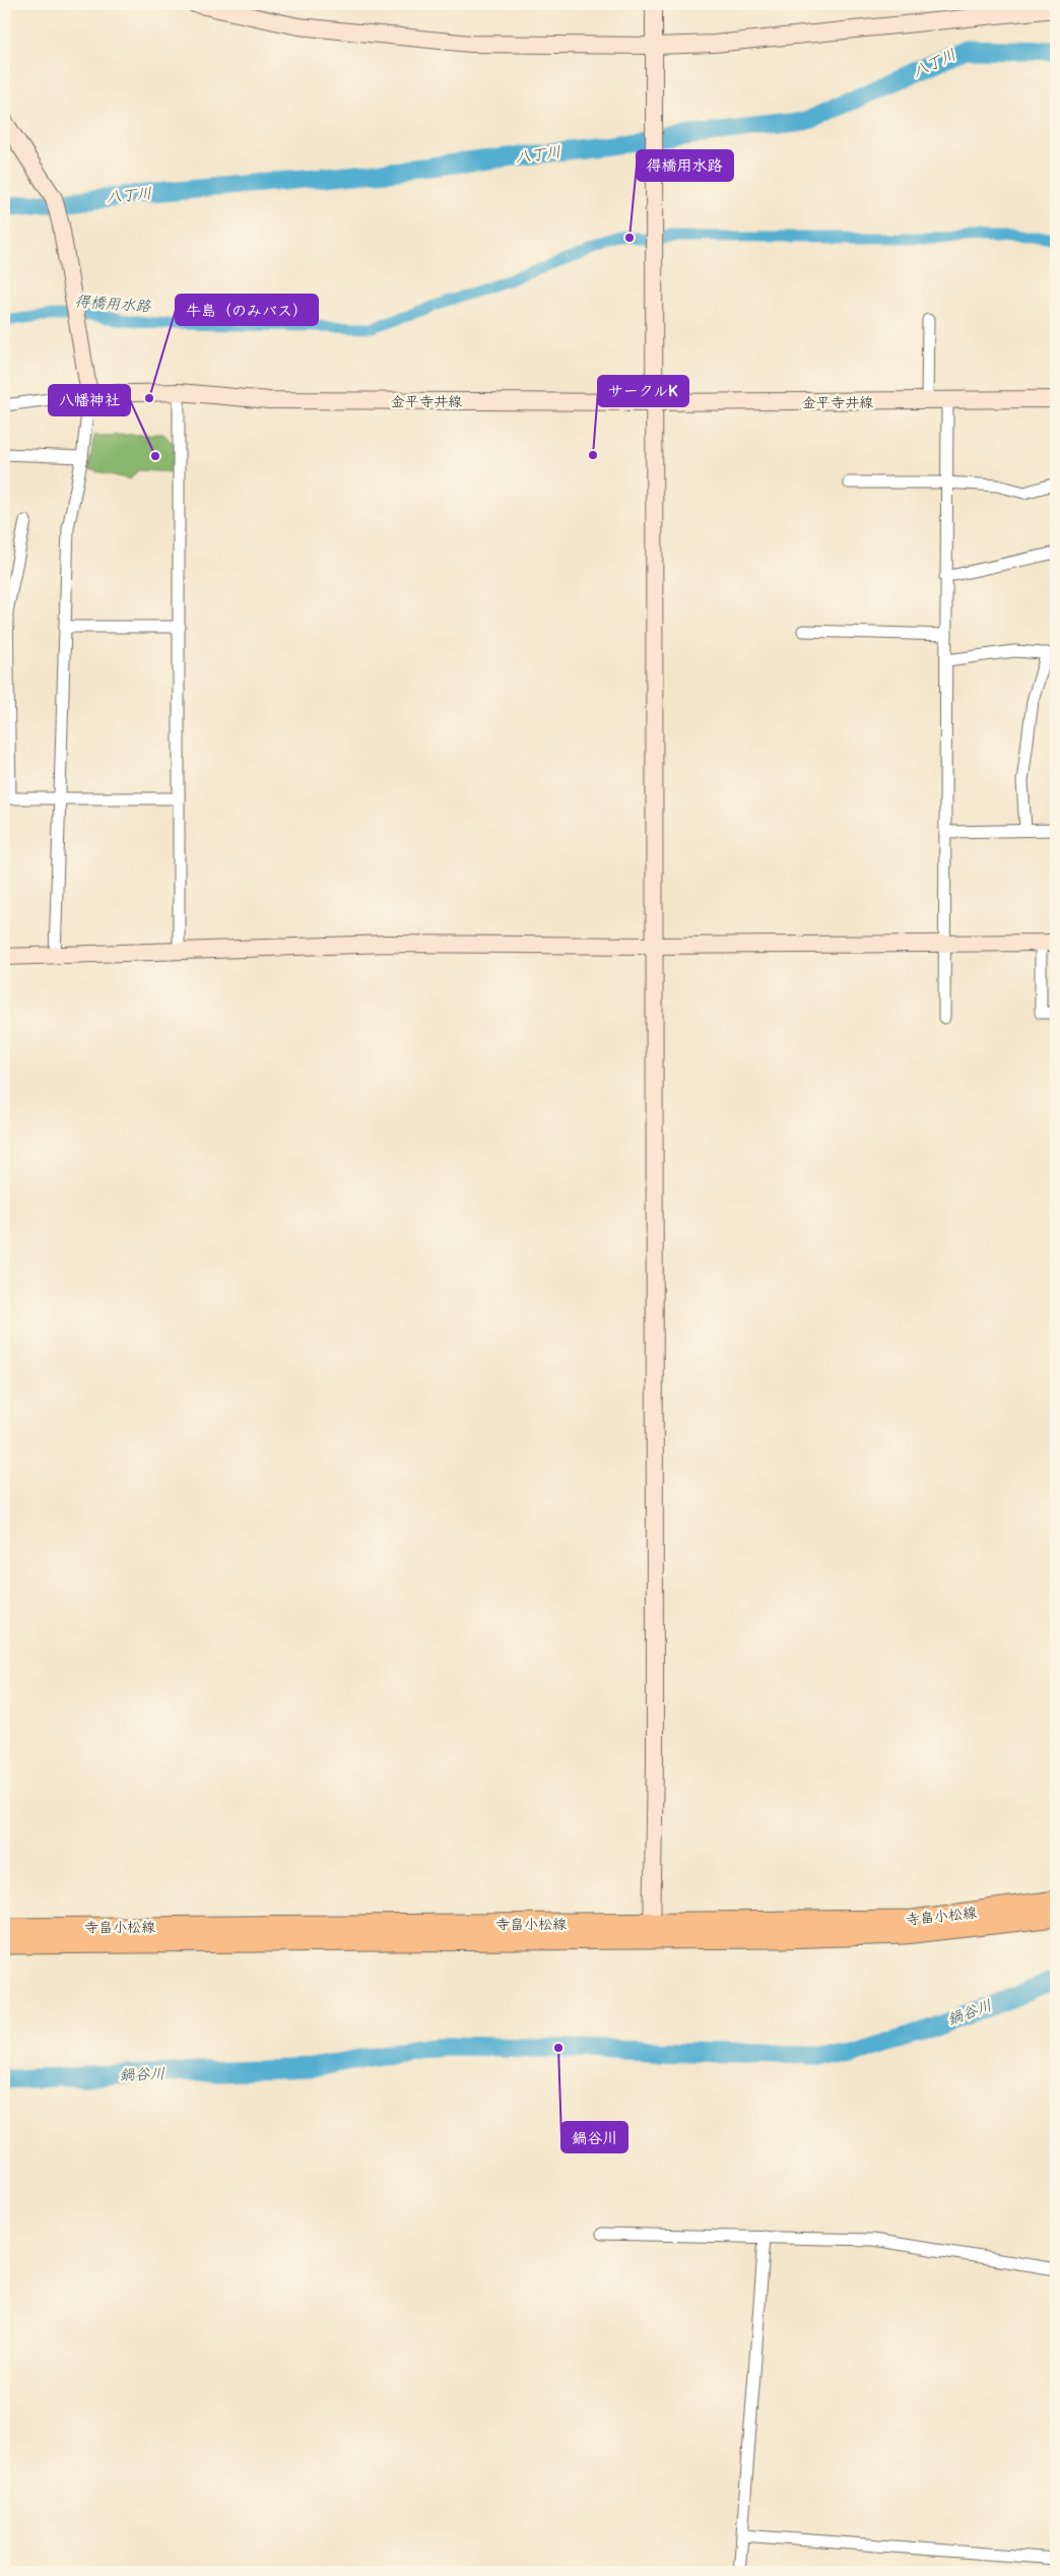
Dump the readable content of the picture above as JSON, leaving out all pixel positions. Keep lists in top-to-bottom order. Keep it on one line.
{"streets":{"main road":["寺畠小松線"],"street":["金平寺井線"]},"water":["八丁川","得橋用水路","鍋谷川"],"places":["得橋用水路","牛島（のみバス）","サークルK","八幡神社","鍋谷川"]}
